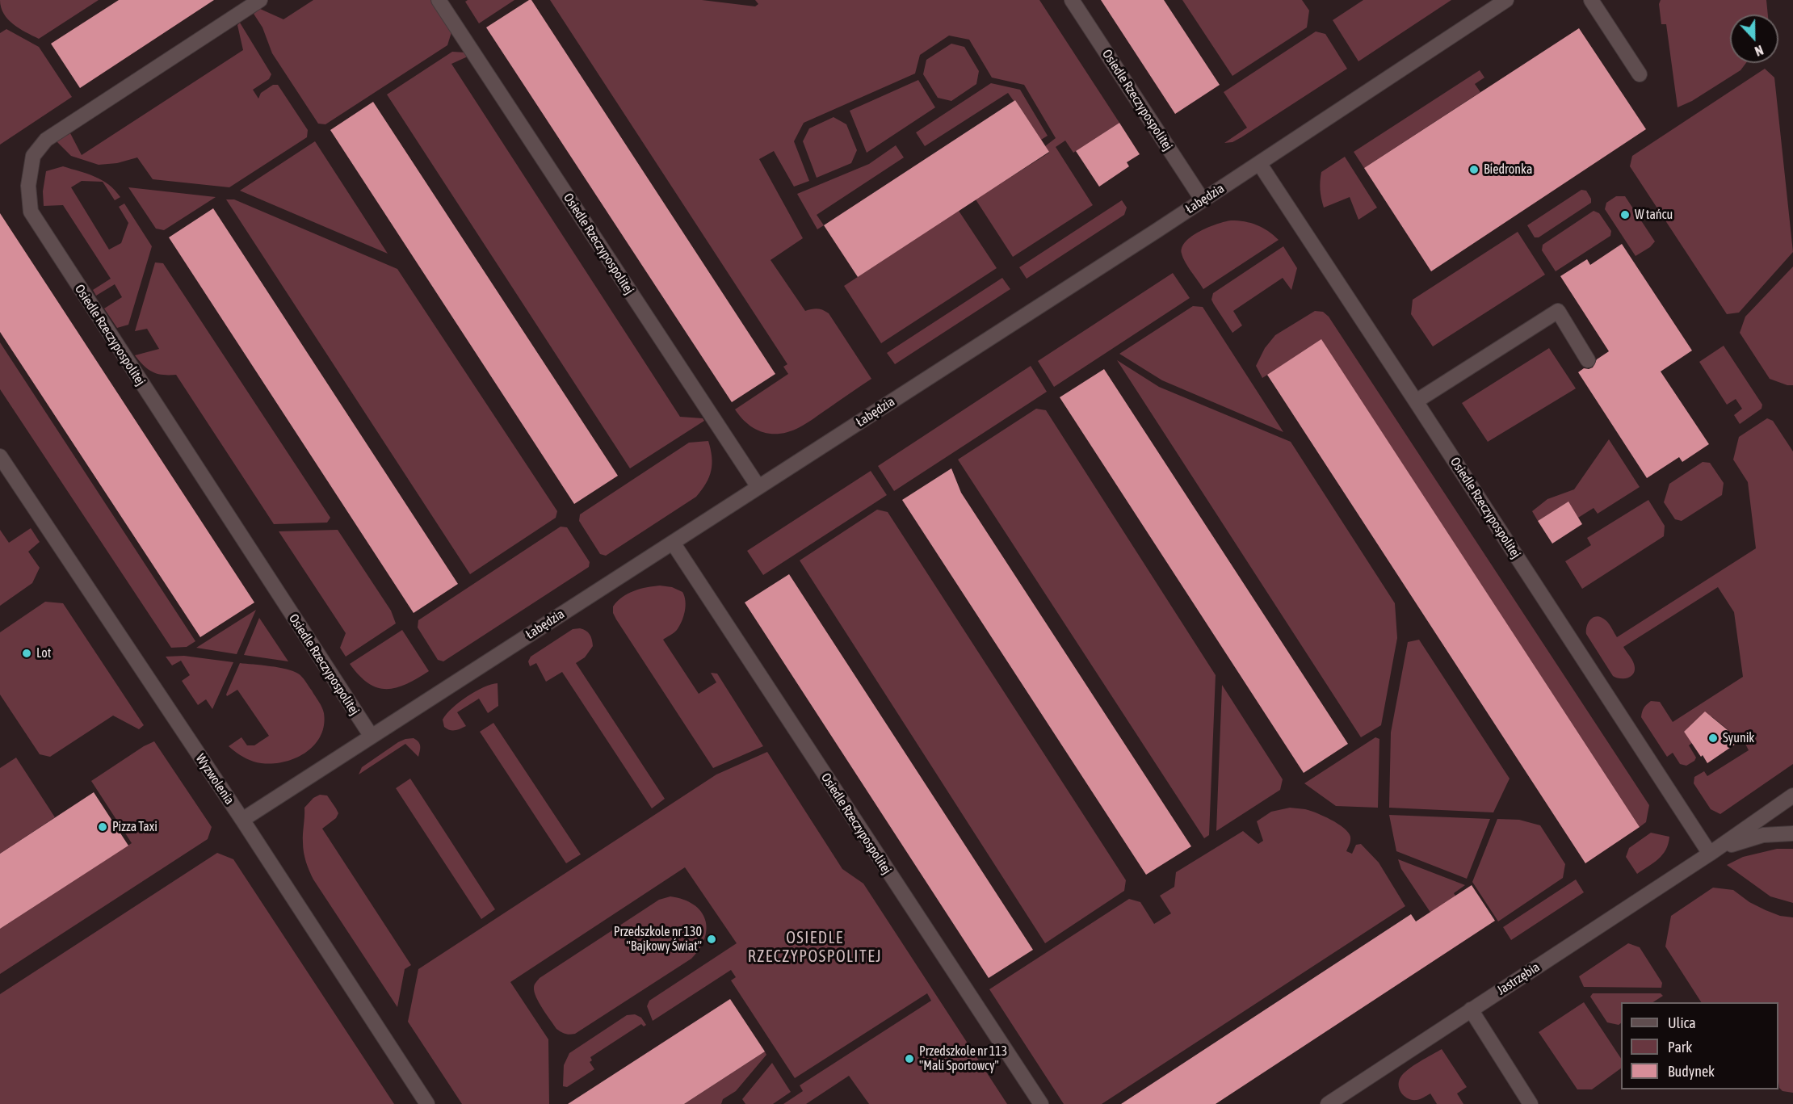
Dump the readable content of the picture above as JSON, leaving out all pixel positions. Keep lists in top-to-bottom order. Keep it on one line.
{"streets":{"street":["Osiedle Rzeczypospolitej","Łabędzia","Wyzwolenia","Jastrzębia"]},"crossings":[["Osiedle Rzeczypospolitej","Łabędzia"],["Osiedle Rzeczypospolitej","Jastrzębia"],["Łabędzia","Wyzwolenia"]],"districts":["OSIEDLE RZECZYPOSPOLITEJ"],"places":["Biedronka","W tańcu","Lot","Syunik","Pizza Taxi","Przedszkole nr 130 \"Bajkowy Świat\"","Przedszkole nr 113 \"Mali Sportowcy\""],"legend":["Ulica","Park","Budynek"],"north":"bottom"}
